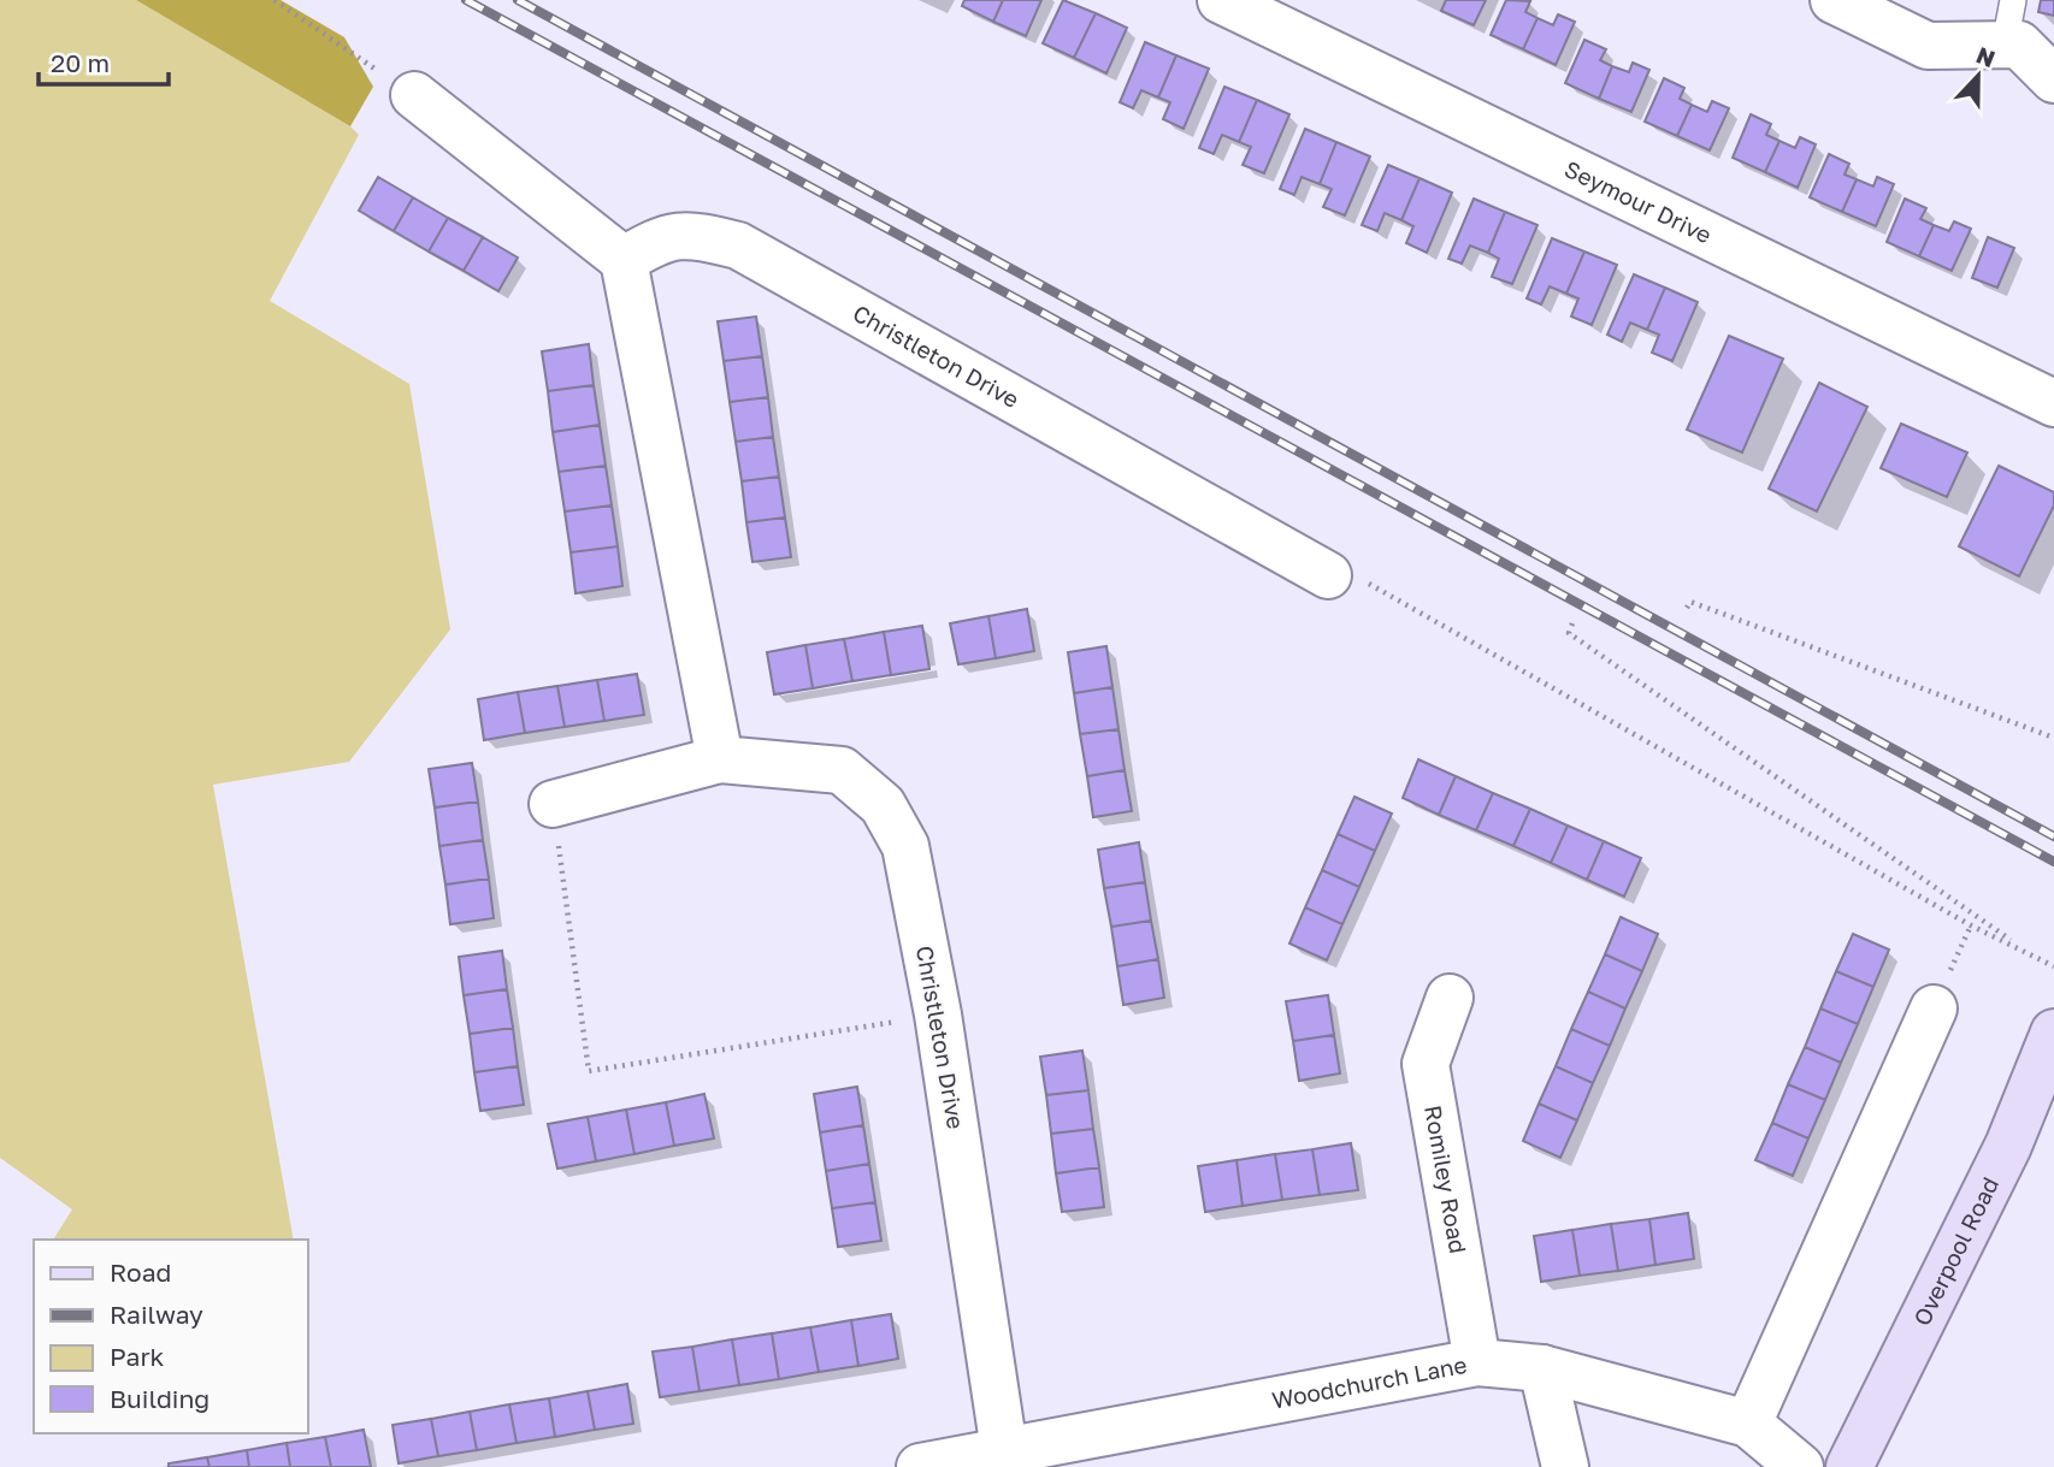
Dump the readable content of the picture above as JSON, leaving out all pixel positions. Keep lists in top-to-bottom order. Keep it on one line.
{"streets":{"main road":["Overpool Road"],"street":["Seymour Drive","Christleton Drive","Romiley Road","Woodchurch Lane"]},"crossings":[["Christleton Drive","Woodchurch Lane"],["Romiley Road","Woodchurch Lane"]],"legend":["Road","Railway","Park","Building"],"scale_bar":"20 m","north":"top"}
